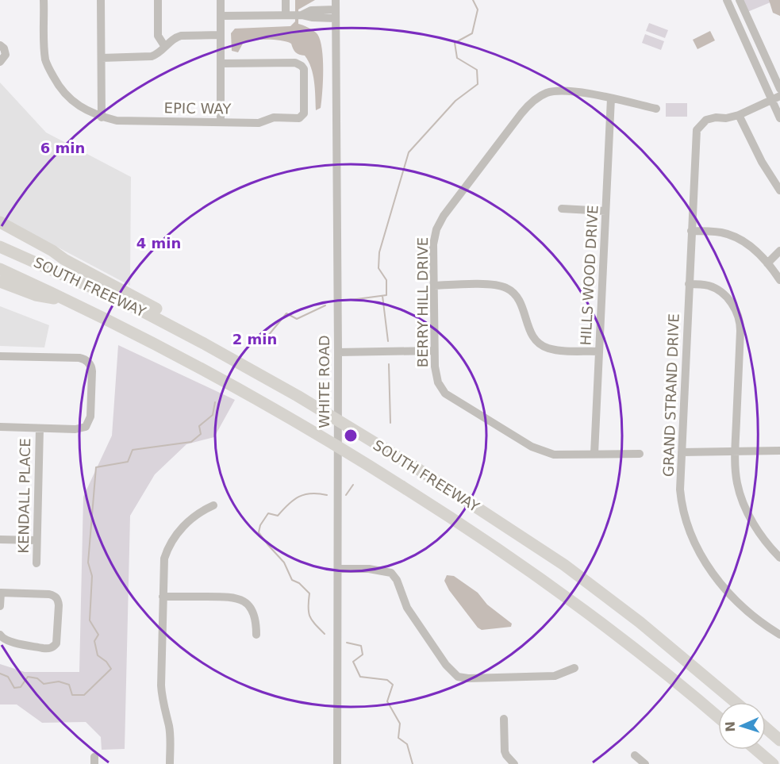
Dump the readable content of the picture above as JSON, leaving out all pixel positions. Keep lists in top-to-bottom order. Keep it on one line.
{"streets":{"highway":["SOUTH FREEWAY"],"street":["EPIC WAY","HILLS WOOD DRIVE","BERRY HILL DRIVE","WHITE ROAD","GRAND STRAND DRIVE","KENDALL PLACE"]},"crossings":[["HILLS WOOD DRIVE","BERRY HILL DRIVE"]],"north":"left","rings":["6 min","4 min","2 min"]}
